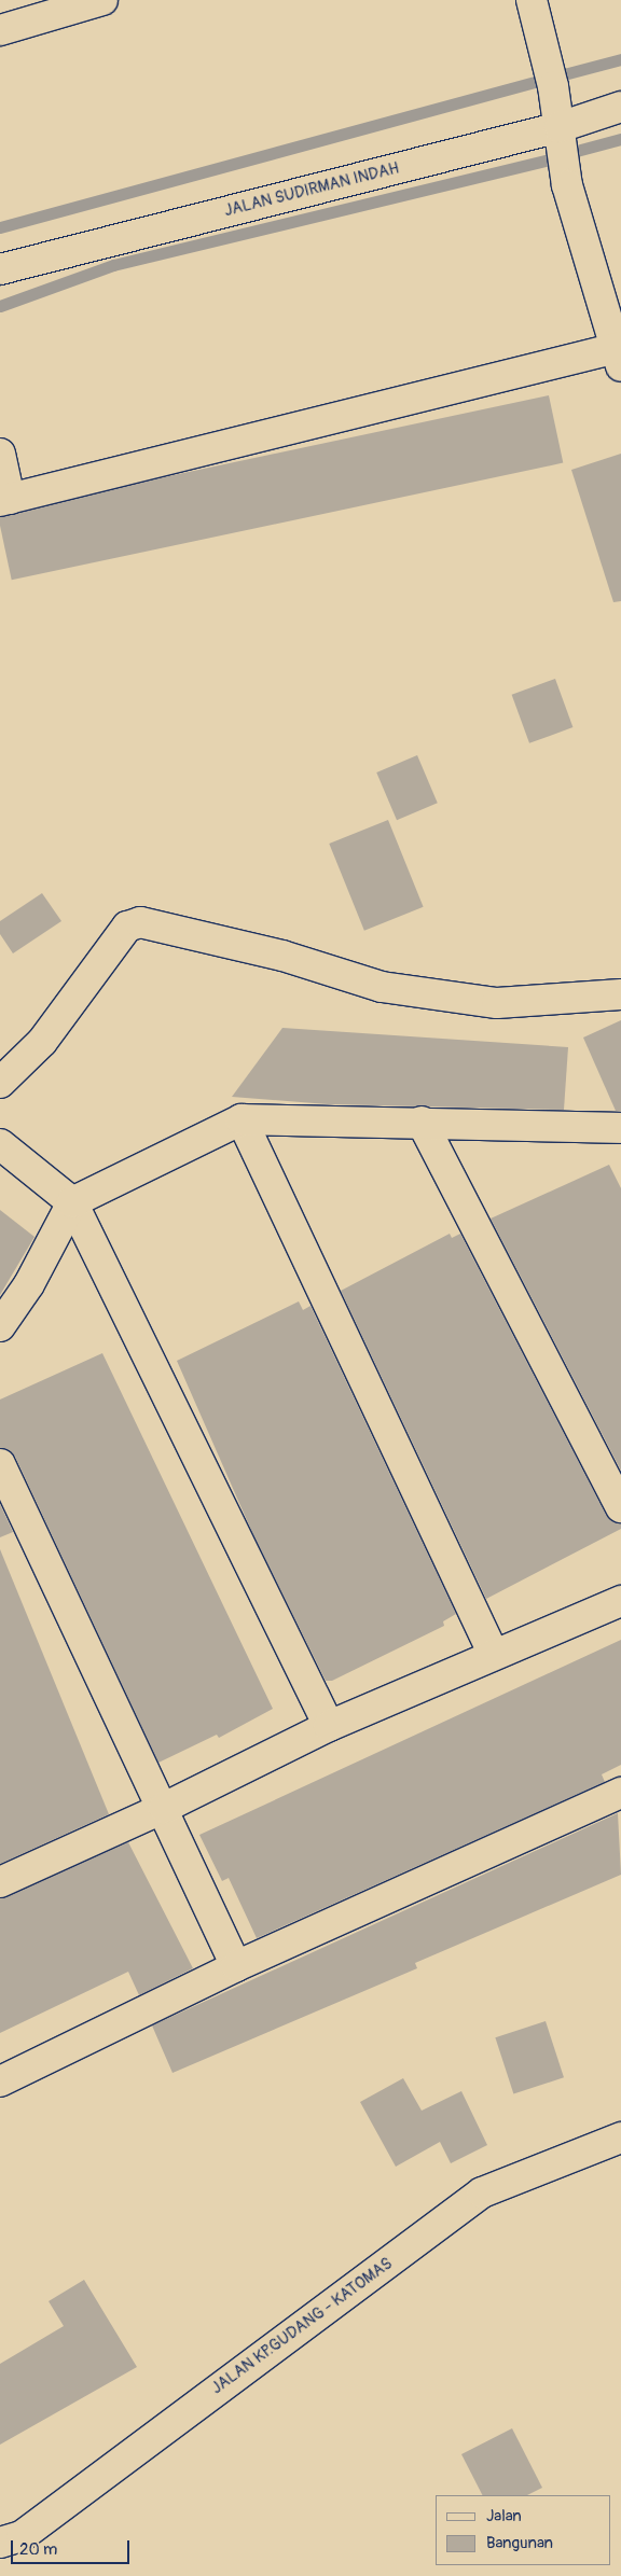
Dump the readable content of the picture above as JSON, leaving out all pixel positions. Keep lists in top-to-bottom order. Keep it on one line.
{"streets":{"street":["JALAN SUDIRMAN INDAH","JALAN KP.GUDANG - KATOMAS"]},"legend":["Jalan","Bangunan"],"scale_bar":"20 m"}
